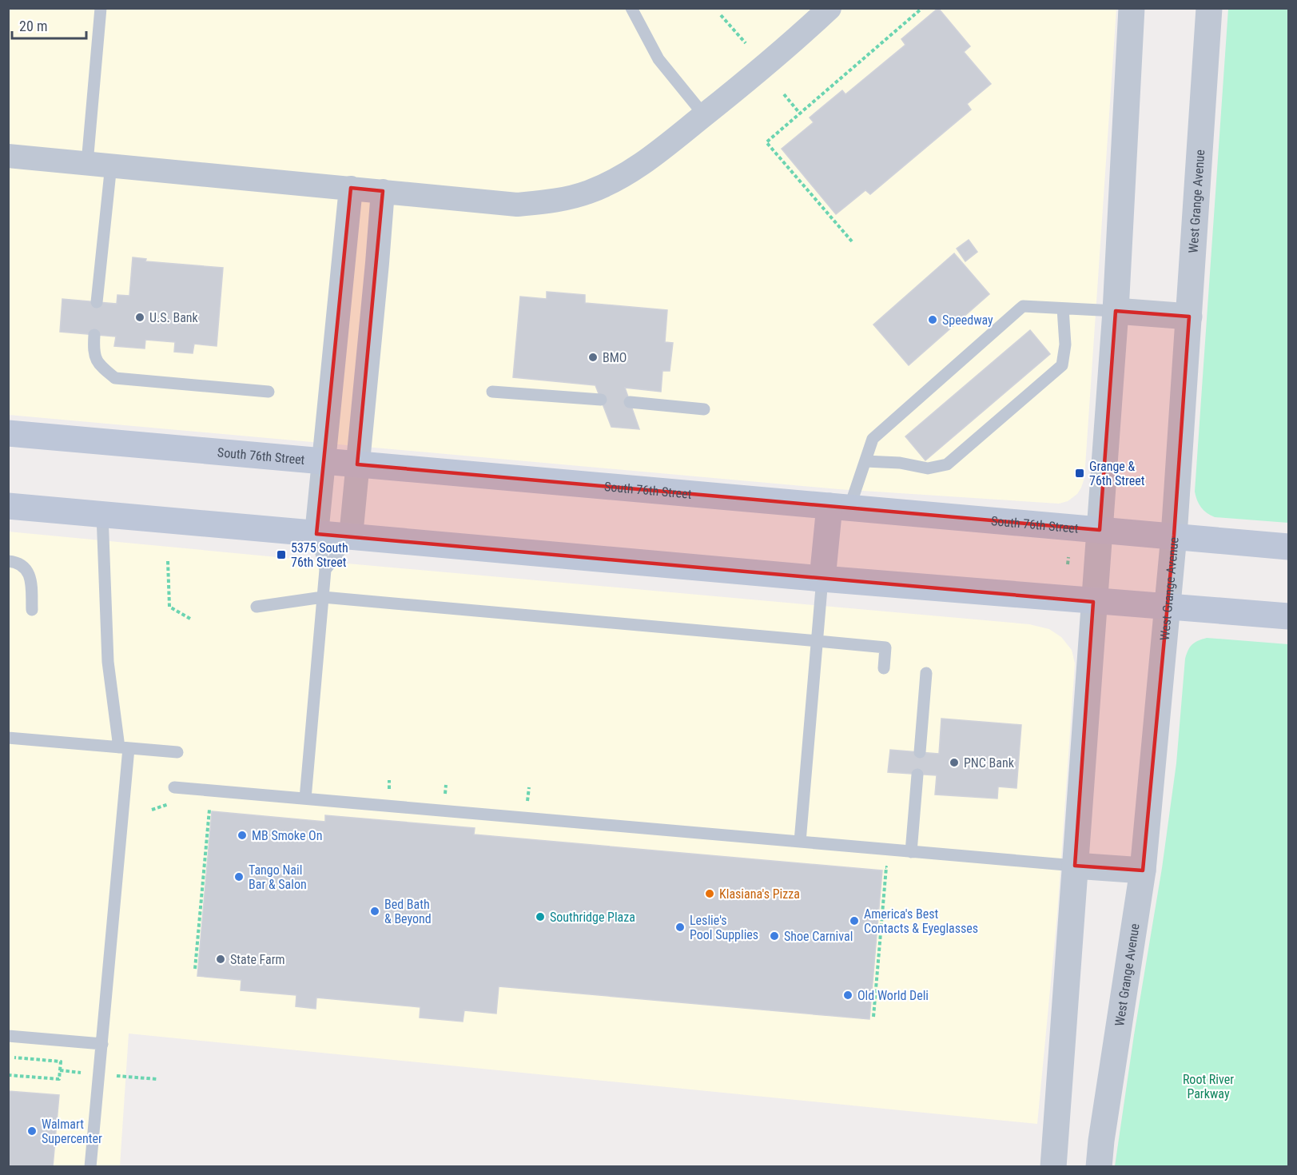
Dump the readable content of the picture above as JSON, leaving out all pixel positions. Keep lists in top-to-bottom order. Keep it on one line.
{"streets":{"main road":["South 76th Street"],"street":["West Grange Avenue"]},"crossings":[["West Grange Avenue","South 76th Street"]],"parks":["Root River Parkway"],"places":{"other":["U.S. Bank","Speedway","BMO","PNC Bank","MB Smoke On","Tango Nail Bar & Salon","Klasiana's Pizza","Bed Bath & Beyond","Southridge Plaza","America's Best Contacts & Eyeglasses","Leslie's Pool Supplies","Shoe Carnival","State Farm","Old World Deli","Walmart Supercenter"],"transit":["Grange & 76th Street","5375 South 76th Street"]},"scale_bar":"20 m"}
